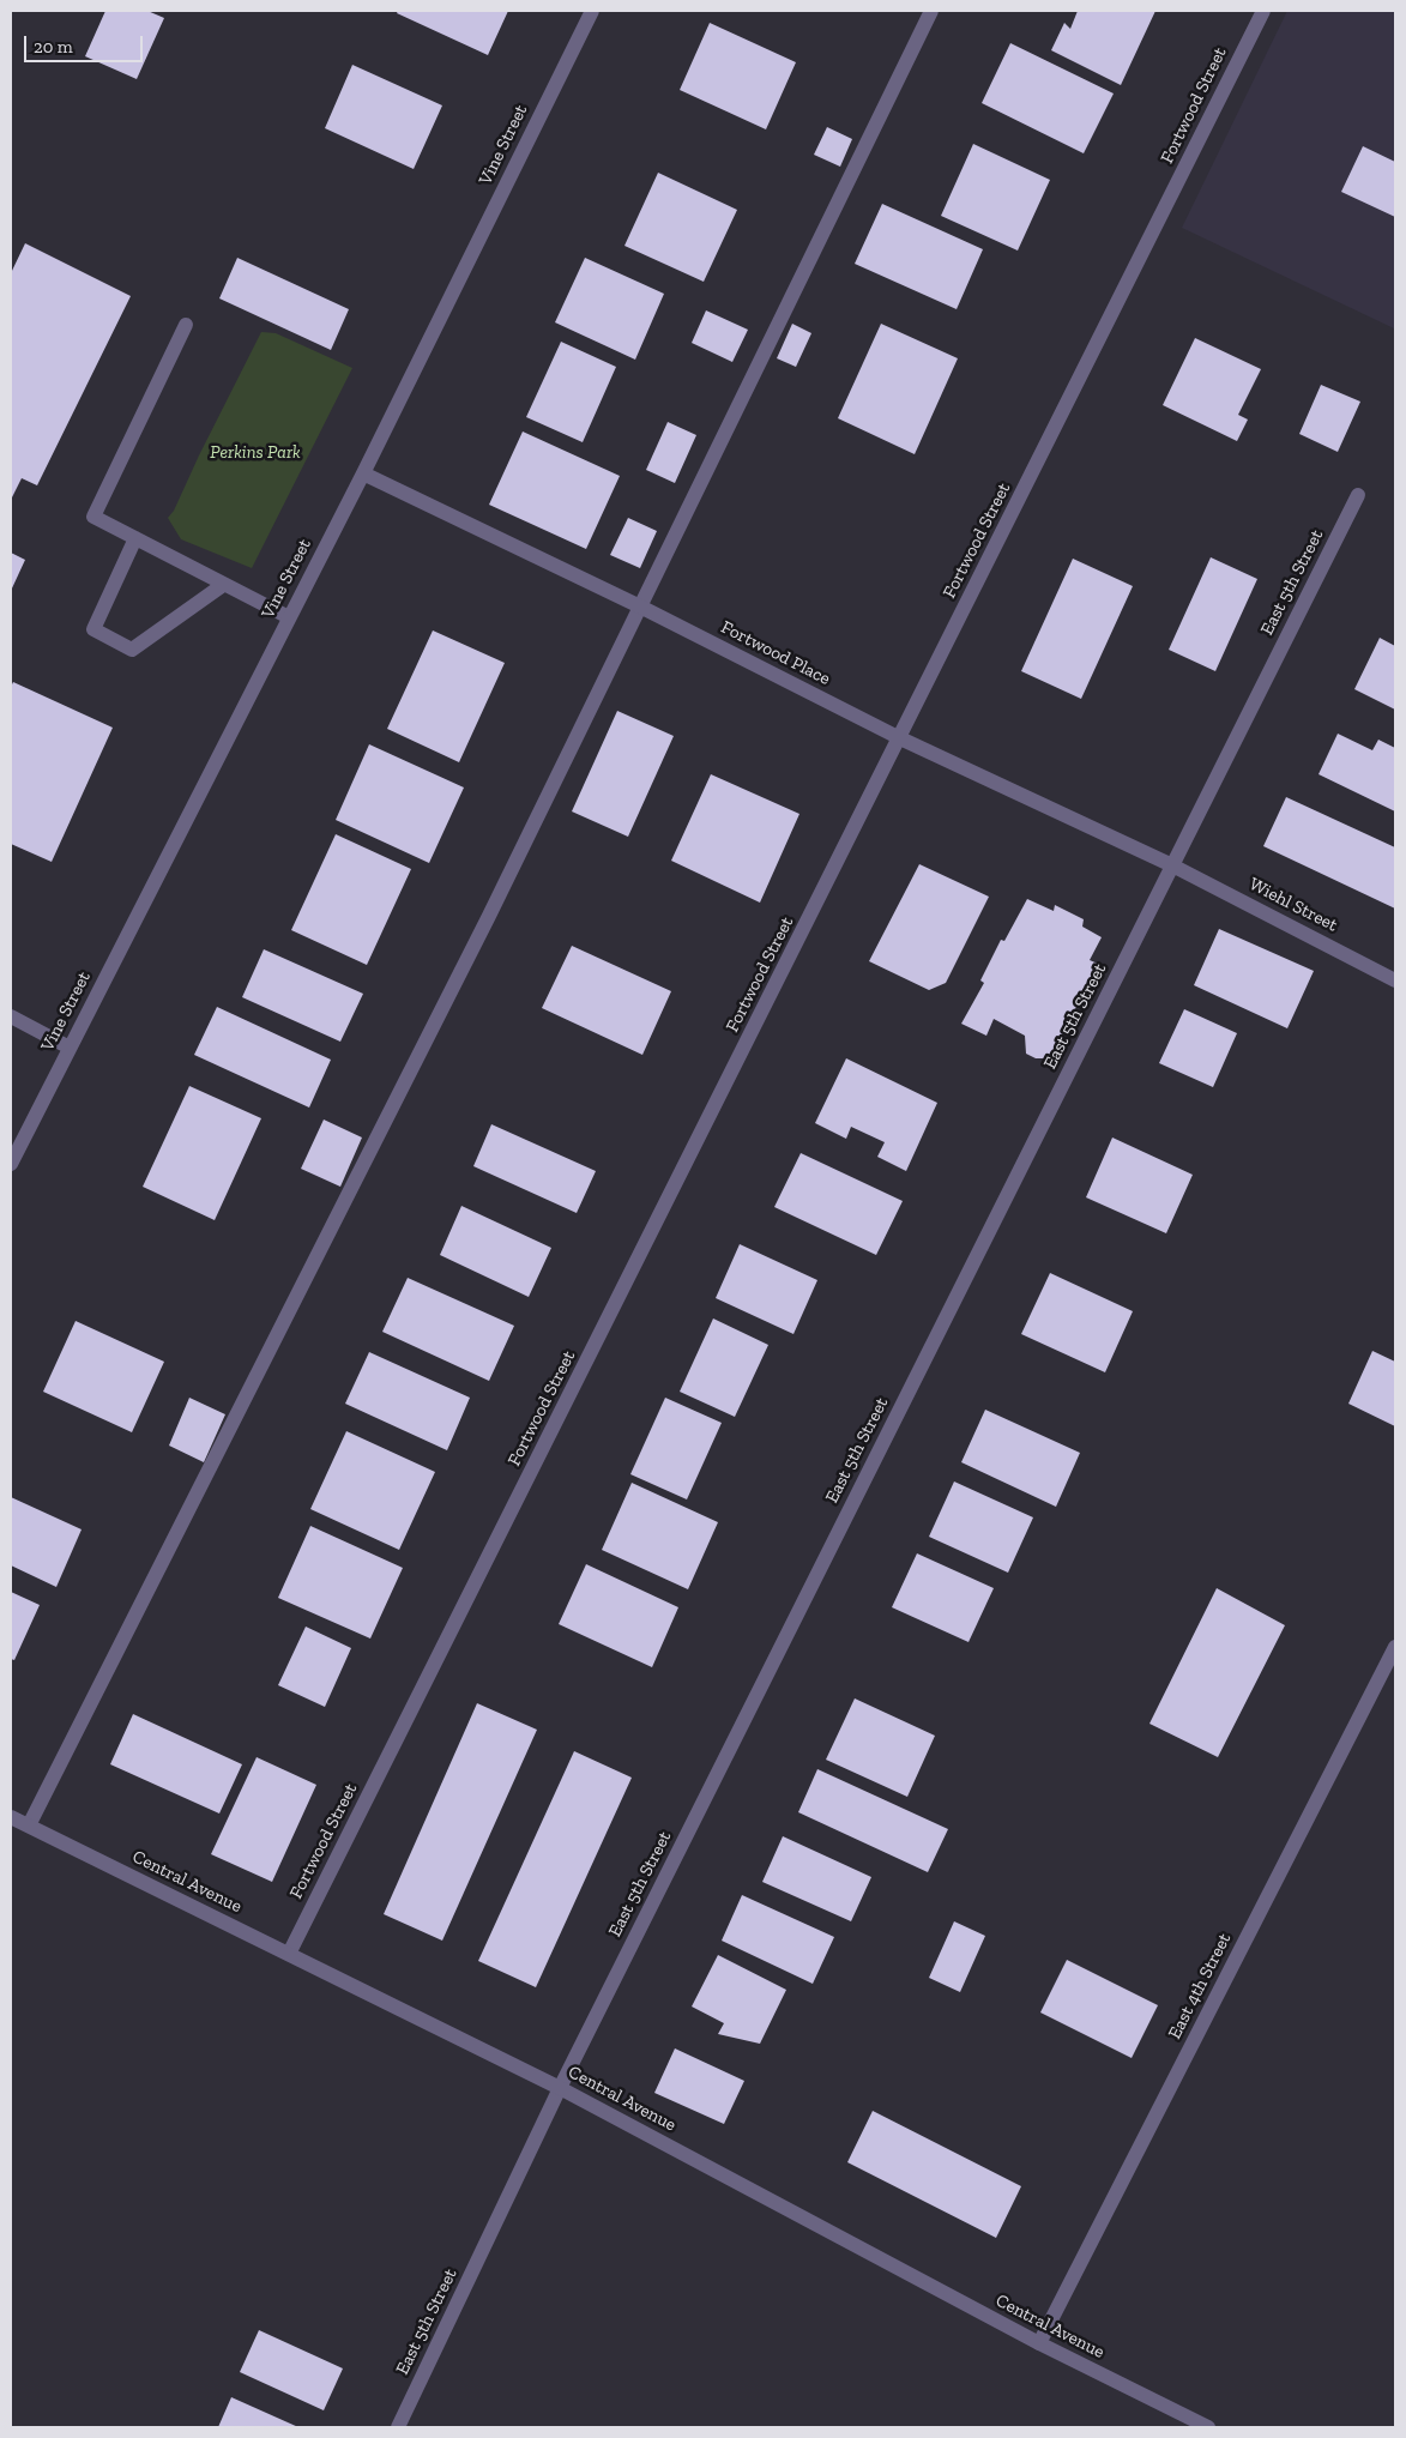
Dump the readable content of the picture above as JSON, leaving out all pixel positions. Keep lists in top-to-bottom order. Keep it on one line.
{"streets":{"street":["Fortwood Street","Vine Street","East 5th Street","Fortwood Place","Wiehl Street","Central Avenue","East 4th Street"]},"crossings":[["Fortwood Street","Fortwood Place"],["Fortwood Street","Central Avenue"],["Vine Street","Fortwood Place"],["East 5th Street","Fortwood Place"],["East 5th Street","Wiehl Street"],["East 5th Street","Central Avenue"],["Fortwood Place","Wiehl Street"],["Central Avenue","East 4th Street"]],"parks":["Perkins Park"],"scale_bar":"20 m"}
